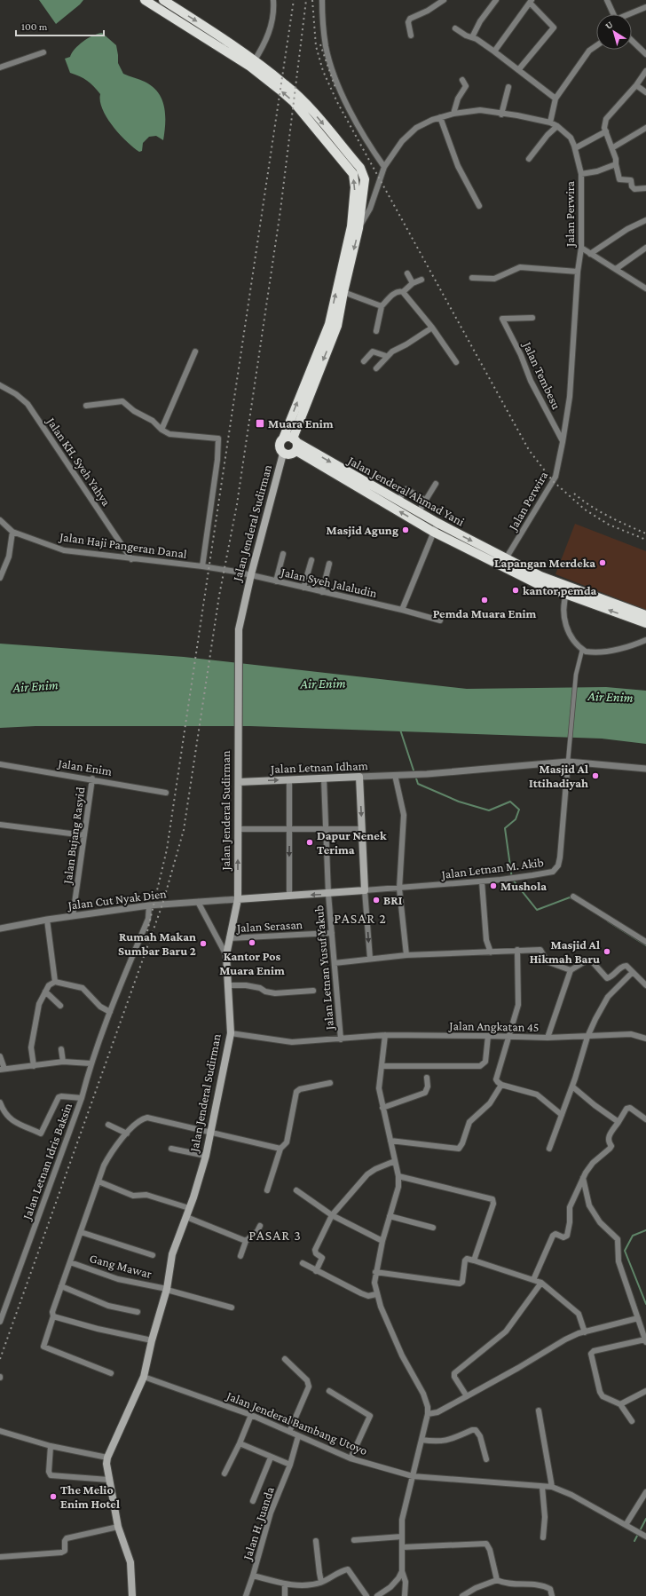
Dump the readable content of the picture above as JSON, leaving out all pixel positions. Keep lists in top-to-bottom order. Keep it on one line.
{"streets":{"highway":["Jalan Jenderal Ahmad Yani"],"main road":["Jalan Jenderal Sudirman","Jalan Letnan Idham"],"street":["Jalan Perwira","Jalan Tembesu","Jalan KH. Syeh Yahya","Jalan Haji Pangeran Danal","Jalan Syeh Jalaludin","Jalan Enim","Jalan Bujang Rasyid","Jalan Letnan M. Akib","Jalan Cut Nyak Dien","Jalan Serasan","Jalan Letnan Yusuf Yakub","Jalan Angkatan 45","Jalan Letnan Idris Baksin","Gang Mawar","Jalan Jenderal Bambang Utoyo","Jalan H. Juanda"]},"crossings":[["Jalan Perwira","Jalan Tembesu"],["Jalan Perwira","Jalan Jenderal Ahmad Yani"],["Jalan KH. Syeh Yahya","Jalan Haji Pangeran Danal"],["Jalan Jenderal Ahmad Yani","Jalan Jenderal Sudirman"],["Jalan Jenderal Sudirman","Jalan Haji Pangeran Danal"],["Jalan Jenderal Sudirman","Jalan Syeh Jalaludin"],["Jalan Jenderal Sudirman","Jalan Letnan Idham"],["Jalan Jenderal Sudirman","Jalan Cut Nyak Dien"],["Jalan Jenderal Sudirman","Jalan Serasan"],["Jalan Jenderal Sudirman","Jalan Angkatan 45"],["Jalan Jenderal Sudirman","Gang Mawar"],["Jalan Jenderal Sudirman","Jalan Jenderal Bambang Utoyo"],["Jalan Haji Pangeran Danal","Jalan Syeh Jalaludin"],["Jalan Enim","Jalan Bujang Rasyid"],["Jalan Letnan Idham","Jalan Letnan M. Akib"],["Jalan Letnan Idham","Jalan Letnan Yusuf Yakub"],["Jalan Bujang Rasyid","Jalan Cut Nyak Dien"],["Jalan Serasan","Jalan Letnan Yusuf Yakub"],["Jalan Letnan Yusuf Yakub","Jalan Angkatan 45"],["Jalan Jenderal Bambang Utoyo","Jalan H. Juanda"]],"districts":["PASAR 2","PASAR 3"],"water":["Air Enim"],"places":{"transit":["Muara Enim"],"other":["Masjid Agung","Lapangan Merdeka","kantor pemda","Pemda Muara Enim","Masjid Al Ittihadiyah","Dapur Nenek Terima","Mushola","BRI","Kantor Pos Muara Enim","Rumah Makan Sumbar Baru 2","Masjid Al Hikmah Baru","The Melio Enim Hotel"]},"scale_bar":"100 m","north":"top left"}
